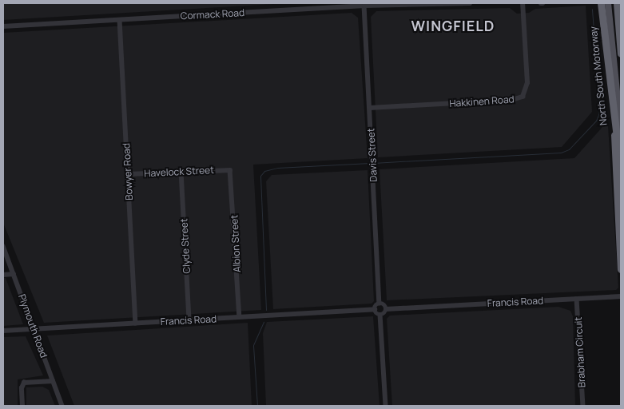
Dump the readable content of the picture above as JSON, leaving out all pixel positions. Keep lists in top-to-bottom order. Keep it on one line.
{"streets":{"highway":["North South Motorway"],"street":["Cormack Road","Hakkinen Road","Davis Street","Bowyer Road","Havelock Street","Albion Street","Clyde Street","Francis Road","Plymouth Road","Brabham Circuit"]},"crossings":[["Cormack Road","Davis Street"],["Cormack Road","Bowyer Road"],["Hakkinen Road","Davis Street"],["Bowyer Road","Havelock Street"],["Bowyer Road","Francis Road"],["Havelock Street","Albion Street"],["Havelock Street","Clyde Street"],["Albion Street","Francis Road"],["Clyde Street","Francis Road"],["Francis Road","Plymouth Road"],["Francis Road","Brabham Circuit"]],"districts":["WINGFIELD"]}
